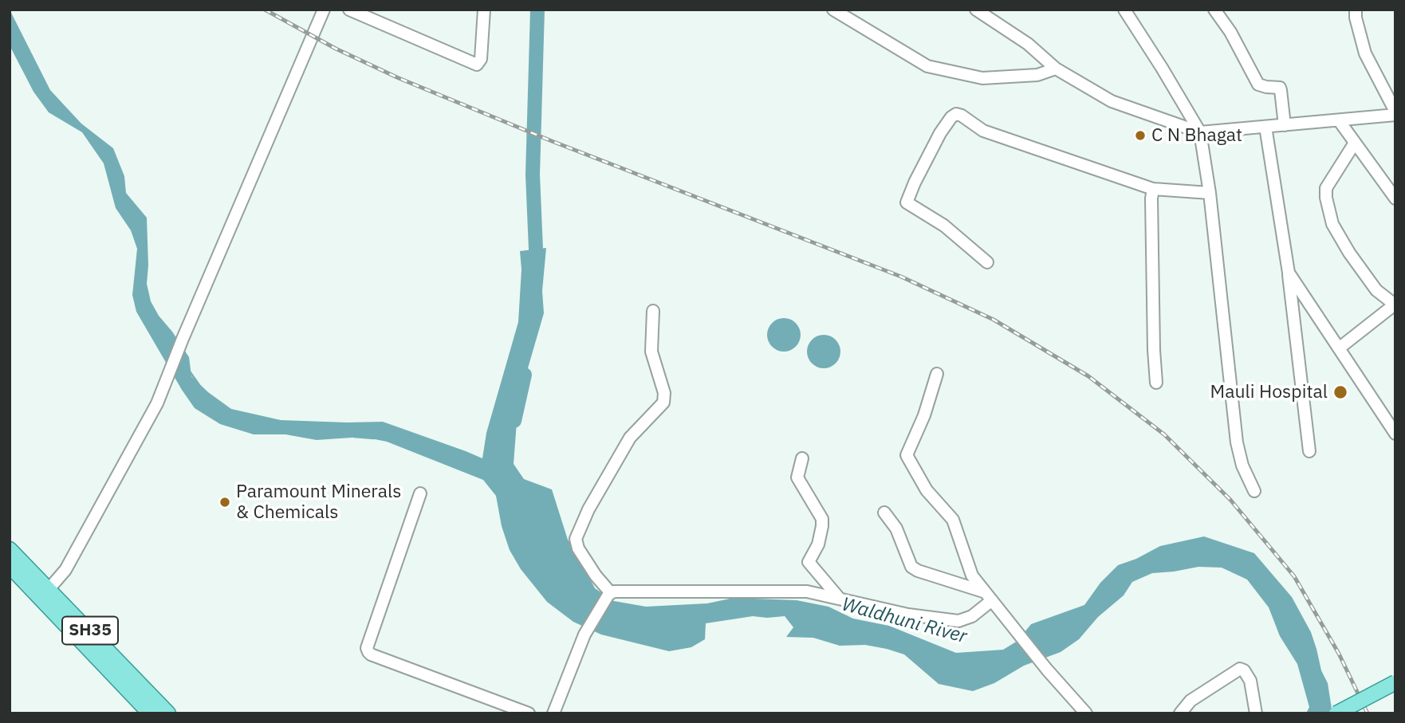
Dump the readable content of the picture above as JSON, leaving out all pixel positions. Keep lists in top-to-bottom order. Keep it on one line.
{"streets":{"main road":["SH35"]},"water":["Waldhuni River"],"places":["C N Bhagat","Mauli Hospital","Paramount Minerals & Chemicals"]}
